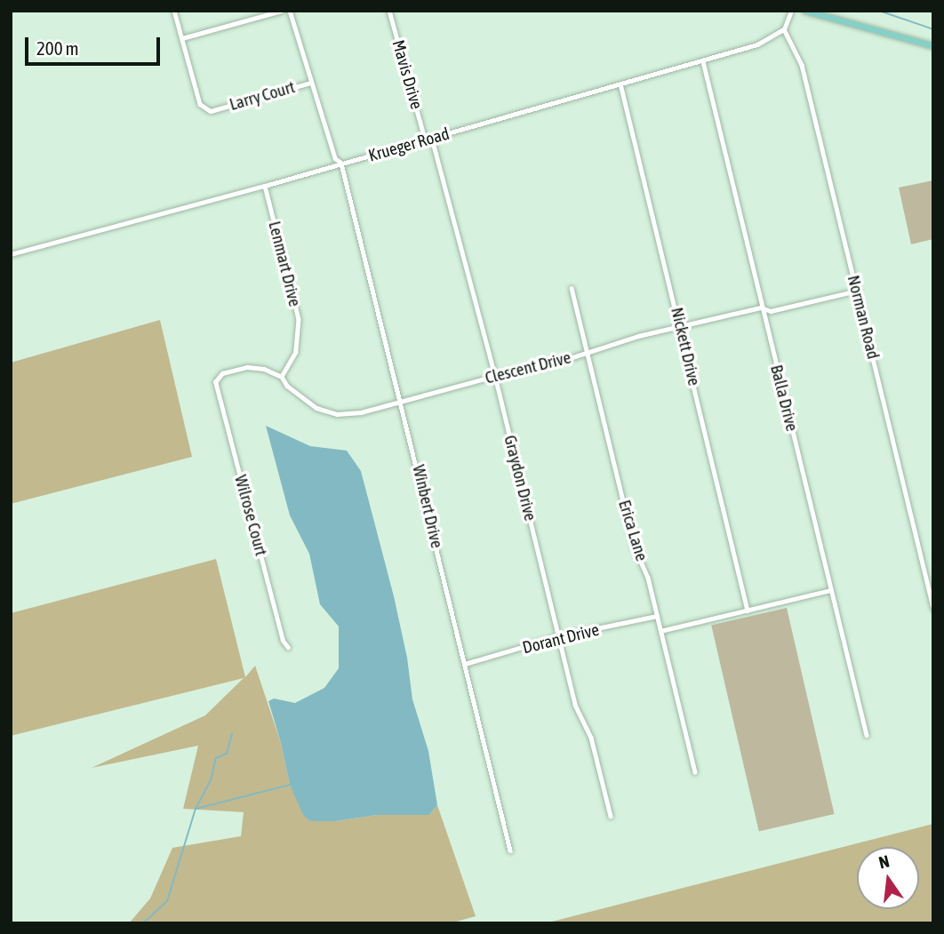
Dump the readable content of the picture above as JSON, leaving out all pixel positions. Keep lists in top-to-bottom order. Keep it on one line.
{"streets":{"street":["Mavis Drive","Larry Court","Krueger Road","Lenmart Drive","Norman Road","Nickett Drive","Clescent Drive","Balla Drive","Graydon Drive","Winbert Drive","Wilrose Court","Erica Lane","Dorant Drive"]},"crossings":[["Mavis Drive","Krueger Road"],["Larry Court","Winbert Drive"],["Krueger Road","Lenmart Drive"],["Krueger Road","Norman Road"],["Krueger Road","Nickett Drive"],["Krueger Road","Balla Drive"],["Krueger Road","Graydon Drive"],["Krueger Road","Winbert Drive"],["Lenmart Drive","Clescent Drive"],["Norman Road","Clescent Drive"],["Nickett Drive","Clescent Drive"],["Clescent Drive","Balla Drive"],["Clescent Drive","Graydon Drive"],["Clescent Drive","Winbert Drive"],["Clescent Drive","Wilrose Court"],["Clescent Drive","Erica Lane"],["Graydon Drive","Dorant Drive"],["Winbert Drive","Dorant Drive"],["Erica Lane","Dorant Drive"]],"scale_bar":"200 m","north":"top"}
